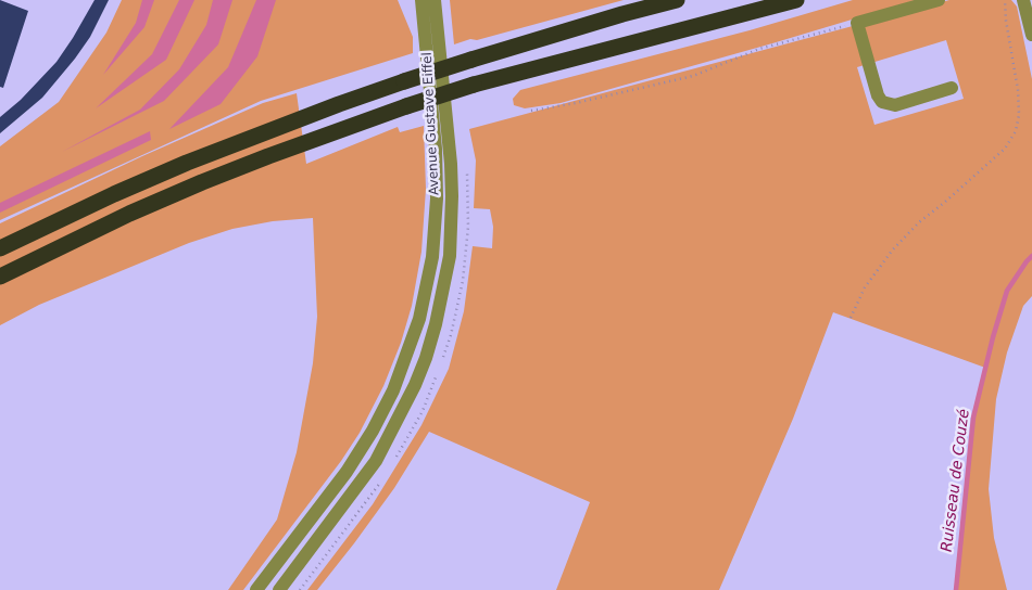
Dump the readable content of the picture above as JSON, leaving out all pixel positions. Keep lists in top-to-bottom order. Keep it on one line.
{"streets":{"street":["Avenue Gustave Eiffel"]},"water":["Ruisseau de Couzé"]}
